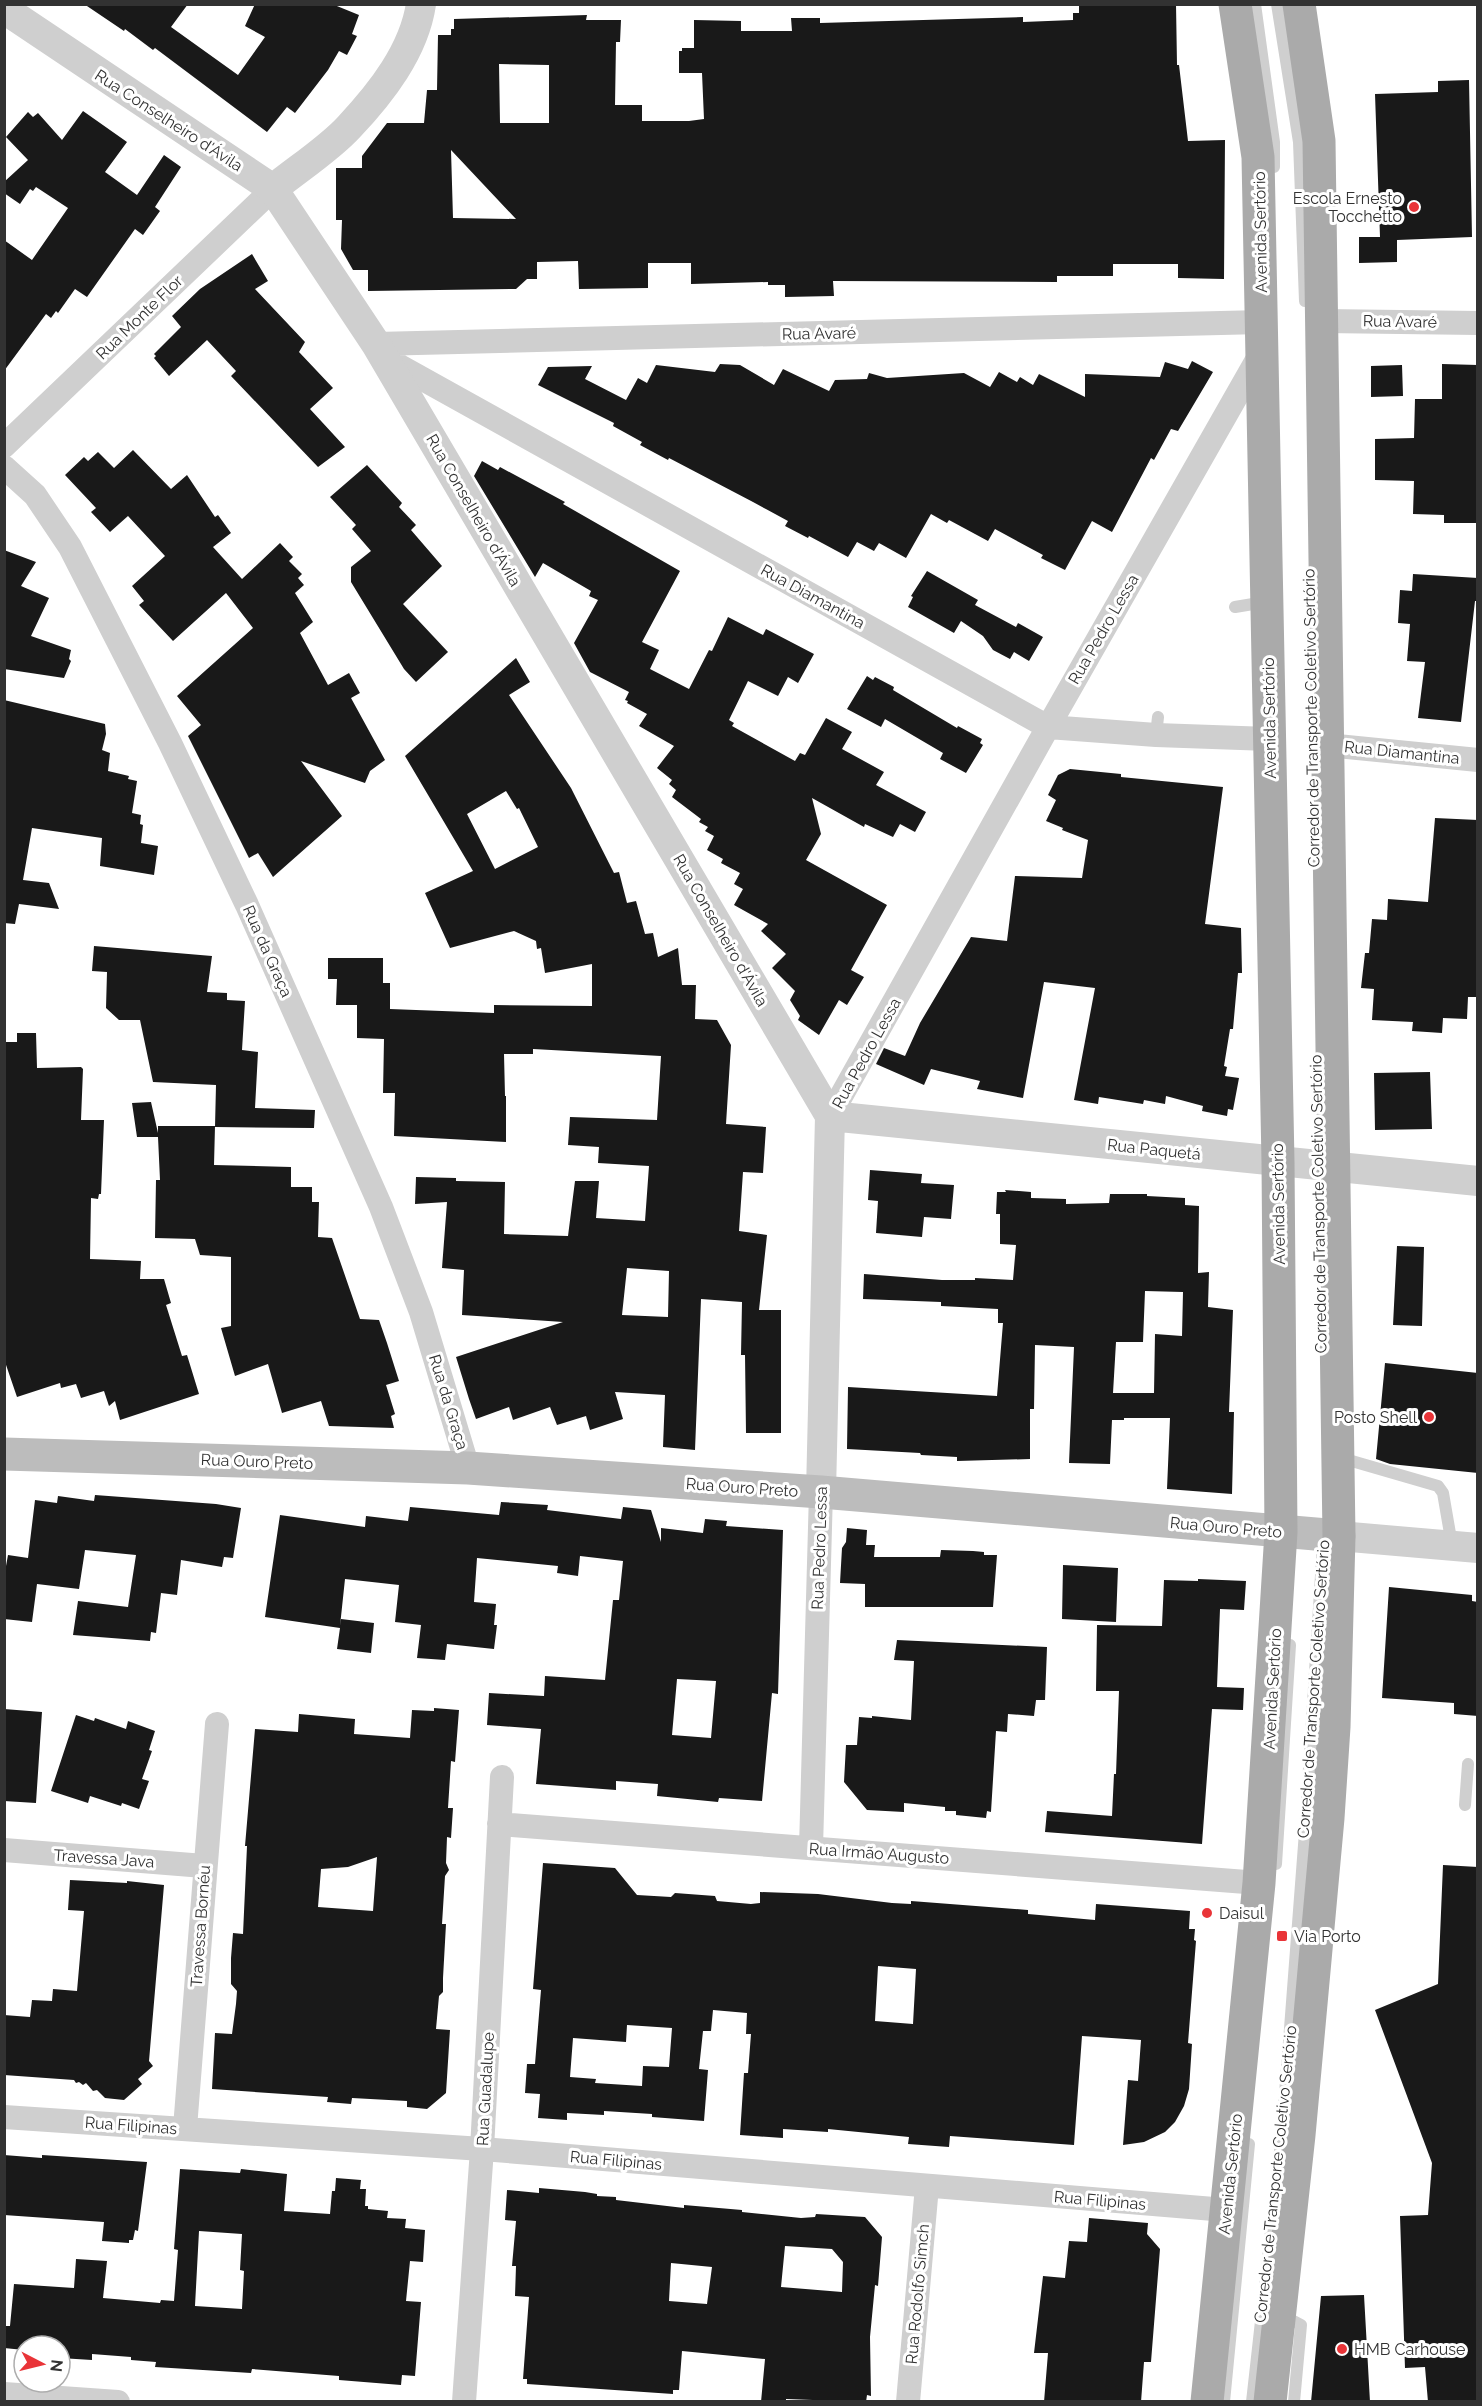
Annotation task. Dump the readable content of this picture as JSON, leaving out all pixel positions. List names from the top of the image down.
{
  "streets": {
    "main road": ["Avenida Sertório", "Rua Ouro Preto"],
    "street": [
      "Rua Conselheiro d'Ávila",
      "Rua Monte Flor",
      "Rua Avaré",
      "Rua Diamantina",
      "Rua Pedro Lessa",
      "Rua da Graça",
      "Rua Paquetá",
      "Rua Irmão Augusto",
      "Travessa Java",
      "Travessa Bornéu",
      "Rua Guadalupe",
      "Rua Filipinas",
      "Rua Rodolfo Simch"
    ],
    "lane": ["Corredor de Transporte Coletivo Sertório"]
  },
  "crossings": [
    ["Rua Conselheiro d'Ávila", "Rua Monte Flor"],
    ["Rua Conselheiro d'Ávila", "Rua Avaré"],
    ["Rua Conselheiro d'Ávila", "Rua Diamantina"],
    ["Rua Conselheiro d'Ávila", "Rua Pedro Lessa"],
    ["Rua Conselheiro d'Ávila", "Rua Paquetá"],
    ["Avenida Sertório", "Rua Avaré"],
    ["Avenida Sertório", "Rua Diamantina"],
    ["Avenida Sertório", "Rua Pedro Lessa"],
    ["Avenida Sertório", "Corredor de Transporte Coletivo Sertório"],
    ["Avenida Sertório", "Rua Paquetá"],
    ["Avenida Sertório", "Rua Ouro Preto"],
    ["Avenida Sertório", "Rua Irmão Augusto"],
    ["Avenida Sertório", "Rua Filipinas"],
    ["Rua Avaré", "Rua Diamantina"],
    ["Rua Avaré", "Rua Pedro Lessa"],
    ["Rua Diamantina", "Rua Pedro Lessa"],
    ["Rua Pedro Lessa", "Rua Paquetá"],
    ["Rua Pedro Lessa", "Rua Ouro Preto"],
    ["Rua Pedro Lessa", "Rua Irmão Augusto"],
    ["Corredor de Transporte Coletivo Sertório", "Rua Ouro Preto"],
    ["Corredor de Transporte Coletivo Sertório", "Rua Irmão Augusto"],
    ["Rua da Graça", "Rua Ouro Preto"],
    ["Rua Irmão Augusto", "Rua Guadalupe"],
    ["Travessa Java", "Travessa Bornéu"],
    ["Travessa Bornéu", "Rua Filipinas"],
    ["Rua Guadalupe", "Rua Filipinas"],
    ["Rua Filipinas", "Rua Rodolfo Simch"]
  ],
  "places": {
    "other": [
      "Escola Ernesto Tocchetto",
      "Posto Shell",
      "Daisul",
      "HMB Carhouse"
    ],
    "transit": ["Via Porto"]
  },
  "north": "right"
}
